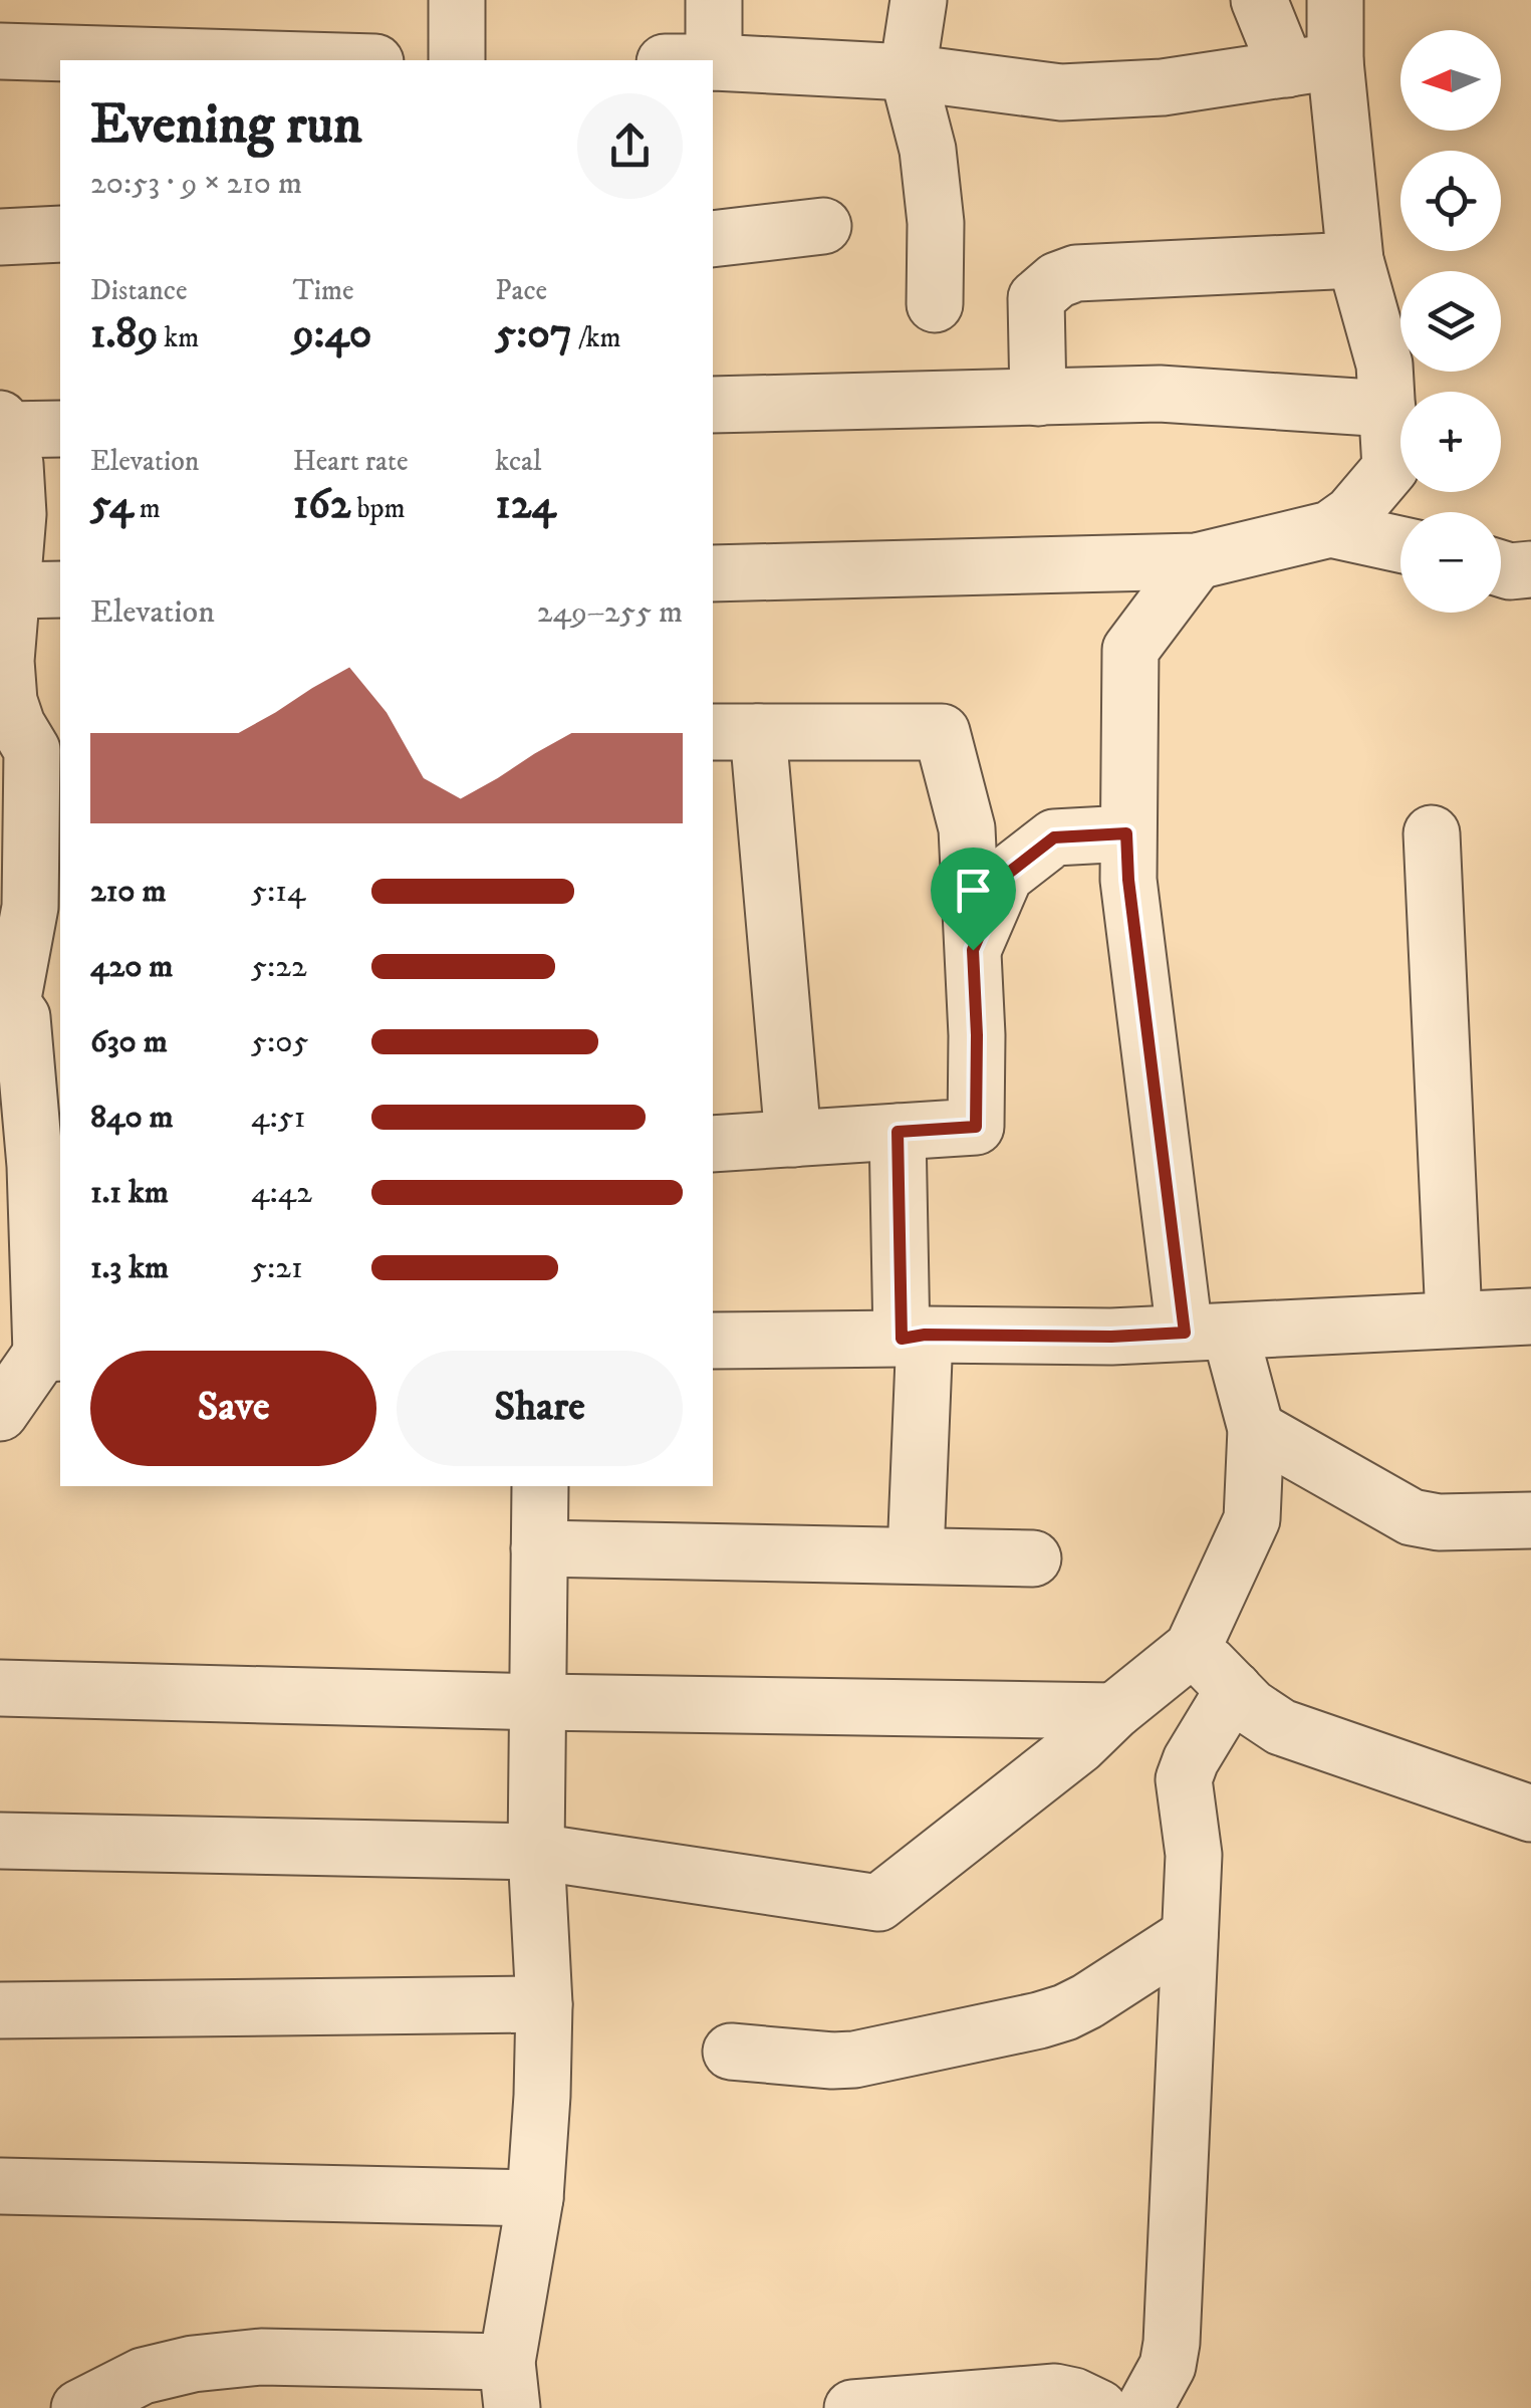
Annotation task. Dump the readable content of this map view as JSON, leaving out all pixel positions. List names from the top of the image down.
{
  "north": "left",
  "page": {
    "map_buttons": ["+", "−"],
    "heading": ["Evening run", "20:53 · 9 × 210 m"],
    "stats": [
      ["Distance", "1.89 km"],
      ["Time", "9:40"],
      ["Pace", "5:07 /km"],
      ["Elevation", "54 m"],
      ["Heart rate", "162 bpm"],
      ["kcal", "124"]
    ],
    "chart": ["Elevation", "249–255 m"],
    "list": [
      {
        "name": "210 m",
        "note": "5:14"
      },
      {
        "name": "420 m",
        "note": "5:22"
      },
      {
        "name": "630 m",
        "note": "5:05"
      },
      {
        "name": "840 m",
        "note": "4:51"
      },
      {
        "name": "1.1 km",
        "note": "4:42"
      },
      {
        "name": "1.3 km",
        "note": "5:21"
      }
    ],
    "buttons": ["Save", "Share"]
  }
}
